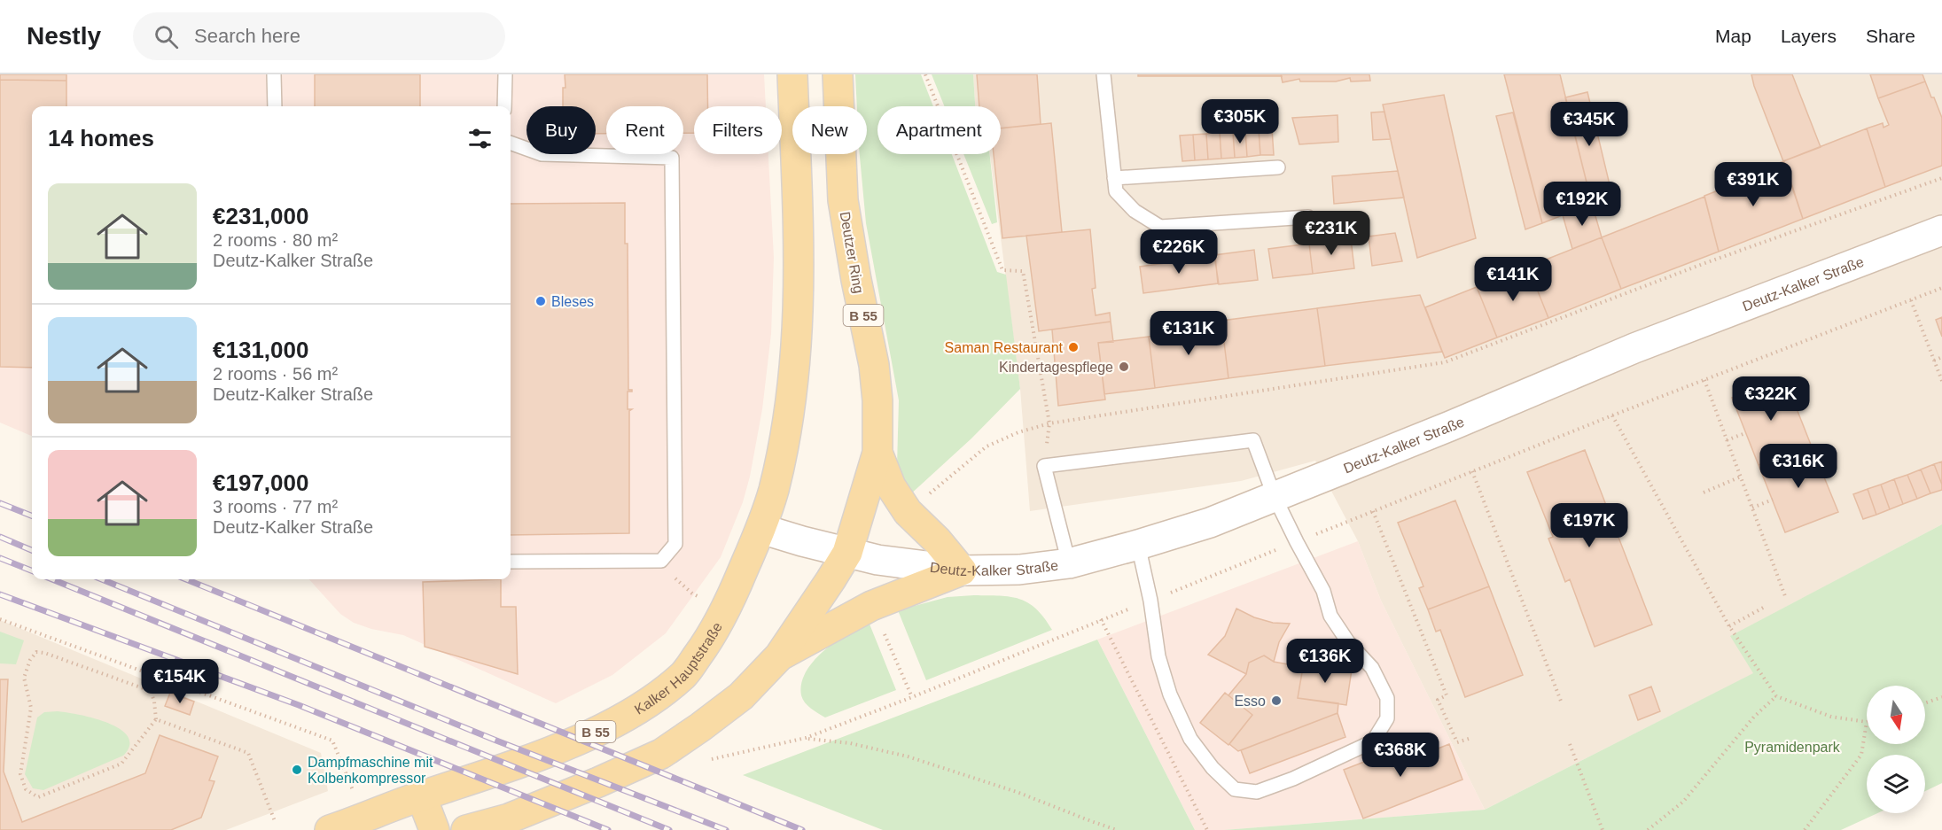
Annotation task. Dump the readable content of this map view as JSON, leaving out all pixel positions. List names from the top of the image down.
{
  "streets": {
    "main road": [
      "Deutzer Ring",
      "Deutz-Kalker Straße",
      "B 55",
      "Kalker Hauptstraße"
    ]
  },
  "crossings": [
    ["Deutzer Ring", "Deutz-Kalker Straße"],
    ["Deutzer Ring", "B 55"],
    ["Deutz-Kalker Straße", "B 55"],
    ["Deutz-Kalker Straße", "Kalker Hauptstraße"],
    ["B 55", "Kalker Hauptstraße"]
  ],
  "parks": ["Pyramidenpark"],
  "places": [
    "Bleses",
    "Saman Restaurant",
    "Kindertagespflege",
    "Esso",
    "Dampfmaschine mit Kolbenkompressor"
  ],
  "north": "bottom",
  "page": {
    "header": "Nestly",
    "search": "Search here",
    "nav": ["Map", "Layers", "Share"],
    "price": [
      "€305K",
      "€345K",
      "€391K",
      "€192K",
      "€231K",
      "€226K",
      "€141K",
      "€131K",
      "€322K",
      "€316K",
      "€197K",
      "€136K",
      "€154K",
      "€368K"
    ],
    "chip": [
      "Buy",
      "Rent",
      "Filters",
      "New",
      "Apartment"
    ],
    "heading": "14 homes",
    "list": [
      {
        "name": "€231,000",
        "note": "2 rooms · 80 m² · Deutz-Kalker Straße"
      },
      {
        "name": "€131,000",
        "note": "2 rooms · 56 m² · Deutz-Kalker Straße"
      },
      {
        "name": "€197,000",
        "note": "3 rooms · 77 m² · Deutz-Kalker Straße"
      }
    ]
  }
}
